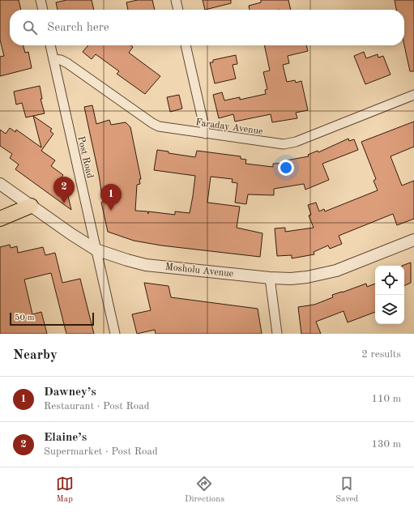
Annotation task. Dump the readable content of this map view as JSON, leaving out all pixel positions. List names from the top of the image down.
{
  "streets": {
    "street": ["Faraday Avenue", "Post Road", "Mosholu Avenue"]
  },
  "crossings": [
    ["Faraday Avenue", "Post Road"],
    ["Post Road", "Mosholu Avenue"]
  ],
  "scale_bar": "50 m",
  "page": {
    "search": "Search here",
    "pins": ["2", "1"],
    "scale": "50 m",
    "heading": ["Nearby", "2 results"],
    "list": [
      {
        "mark": "1",
        "name": "Dawney’s",
        "note": "Restaurant · Post Road",
        "value": "110 m"
      },
      {
        "mark": "2",
        "name": "Elaine’s",
        "note": "Supermarket · Post Road",
        "value": "130 m"
      }
    ],
    "nav": ["Map", "Directions", "Saved"]
  }
}
